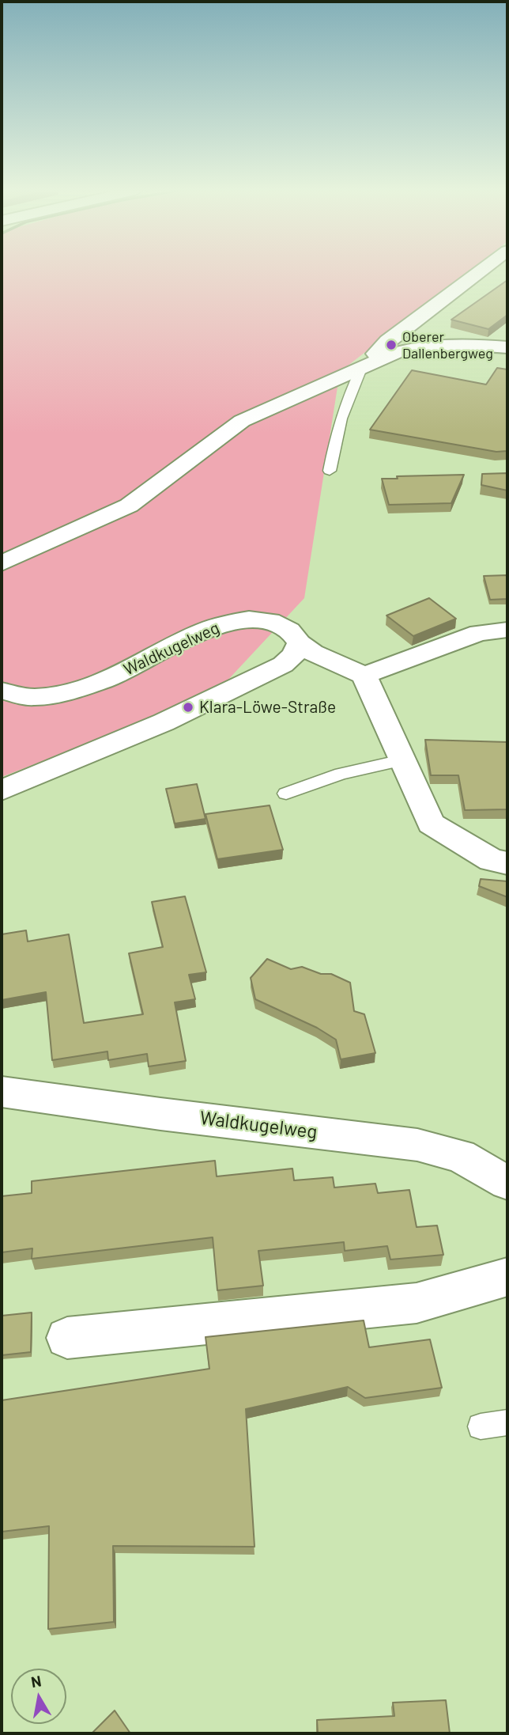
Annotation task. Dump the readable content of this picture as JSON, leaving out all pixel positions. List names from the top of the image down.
{
  "streets": {
    "street": ["Waldkugelweg"]
  },
  "places": ["Oberer Dallenbergweg", "Klara-Löwe-Straße"],
  "north": "top"
}
